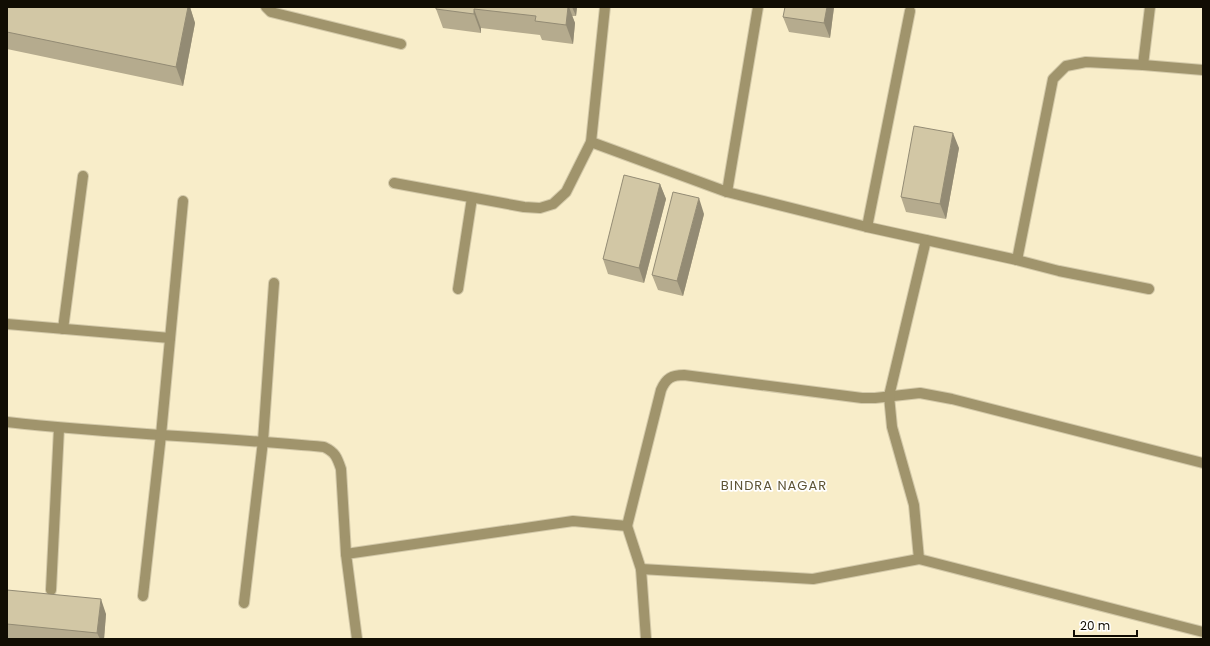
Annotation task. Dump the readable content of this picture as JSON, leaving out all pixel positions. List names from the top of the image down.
{
  "districts": ["BINDRA NAGAR"],
  "scale_bar": "20 m"
}
